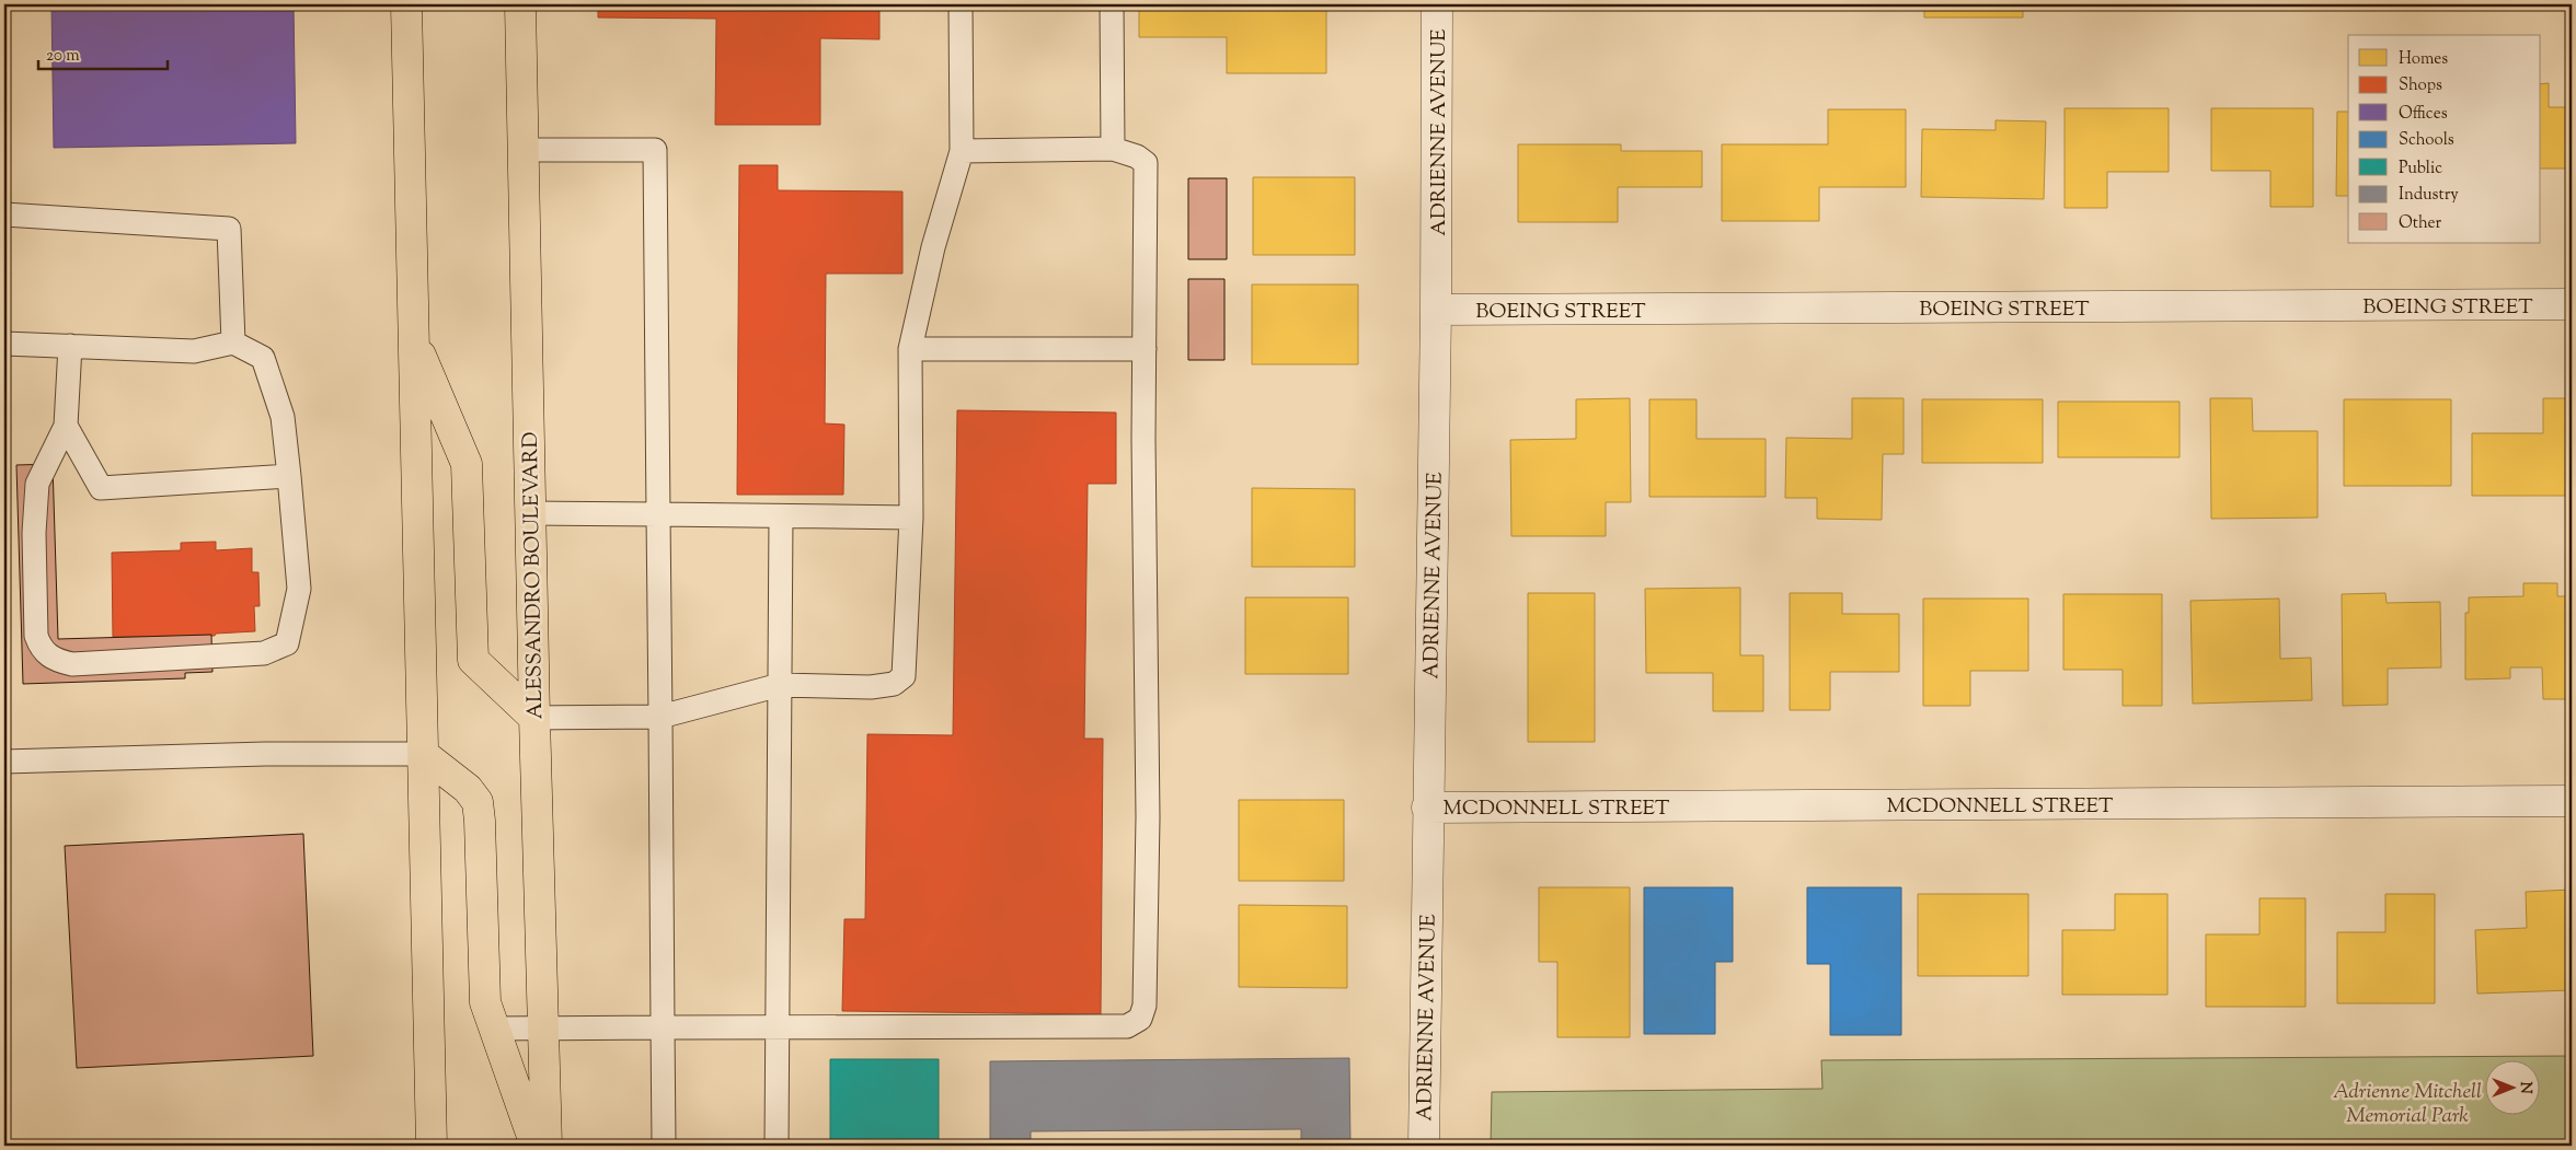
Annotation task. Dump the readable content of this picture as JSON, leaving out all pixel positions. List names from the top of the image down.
{
  "streets": {
    "main road": ["ALESSANDRO BOULEVARD"],
    "street": ["ADRIENNE AVENUE", "BOEING STREET", "MCDONNELL STREET"]
  },
  "crossings": [
    ["ADRIENNE AVENUE", "BOEING STREET"],
    ["ADRIENNE AVENUE", "MCDONNELL STREET"]
  ],
  "parks": ["Adrienne Mitchell Memorial Park"],
  "legend": [
    "Homes",
    "Shops",
    "Offices",
    "Schools",
    "Public",
    "Industry",
    "Other"
  ],
  "scale_bar": "20 m",
  "north": "right"
}
